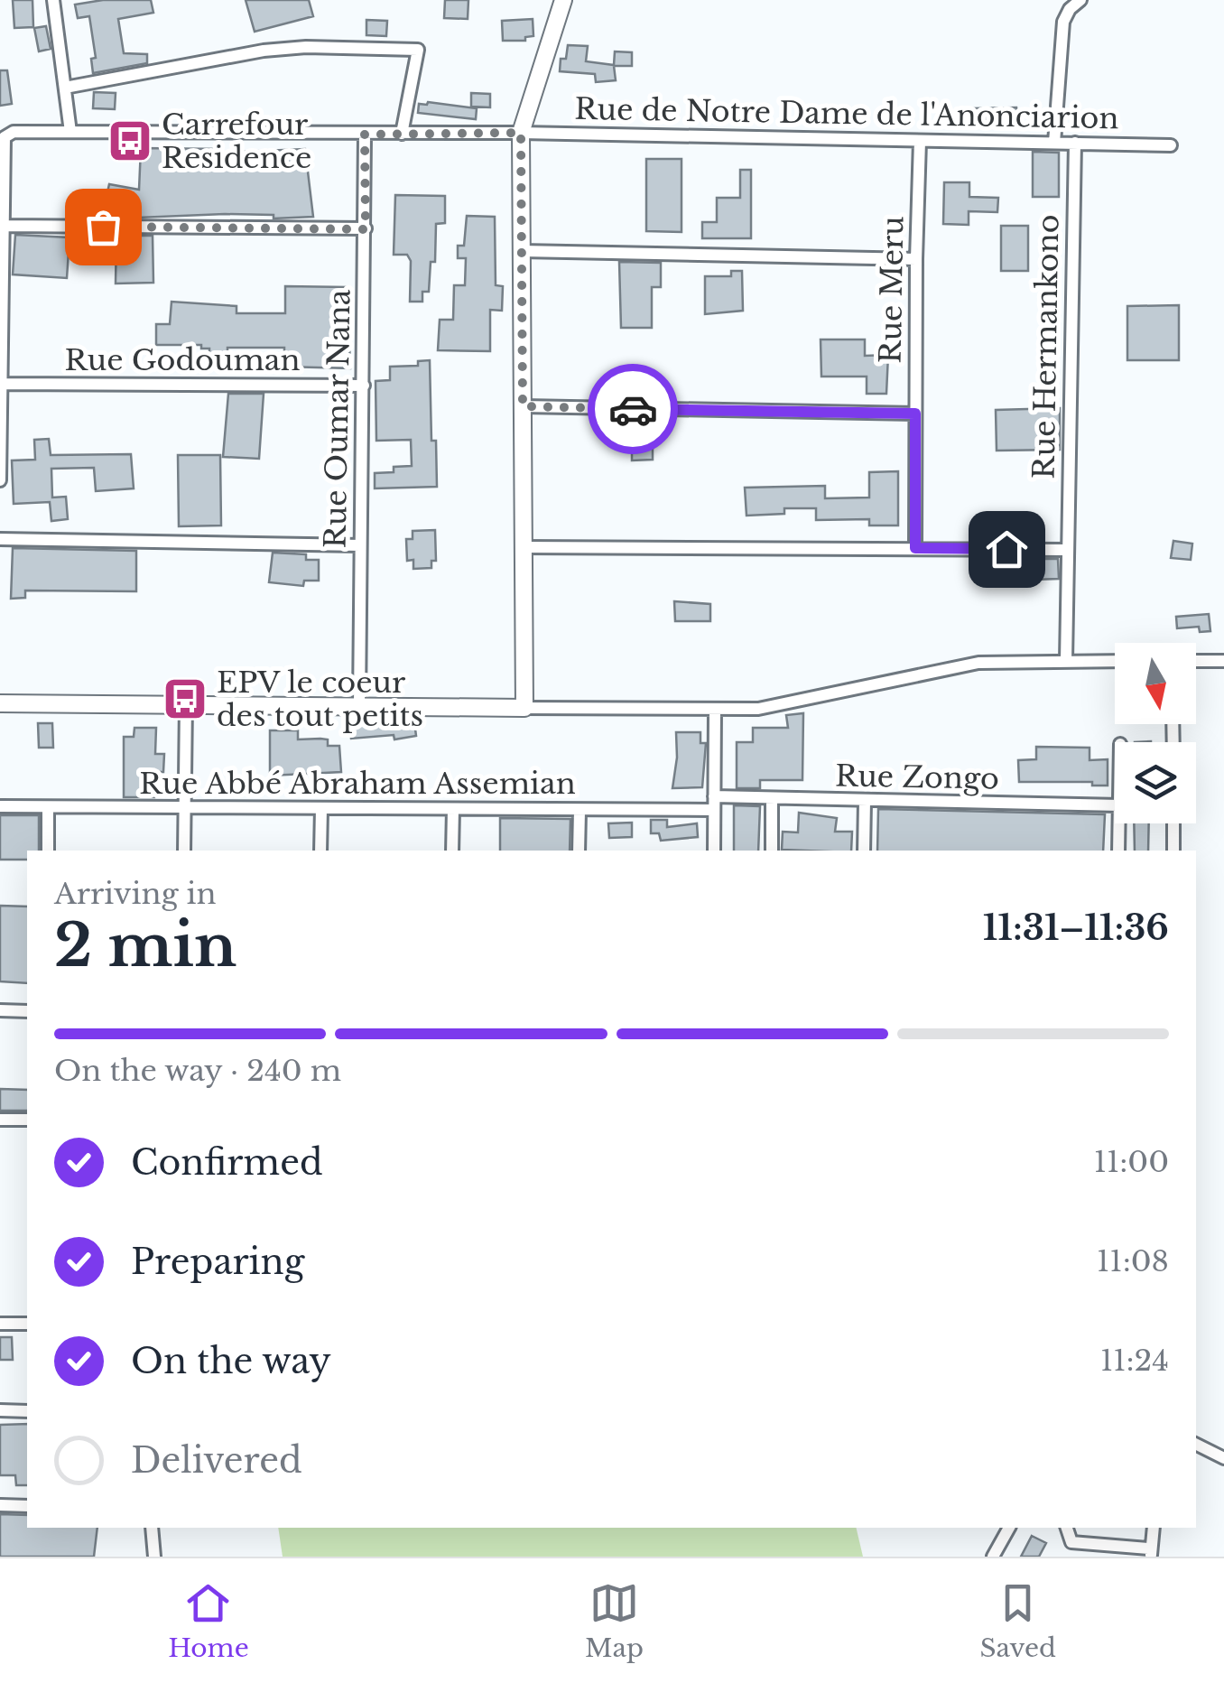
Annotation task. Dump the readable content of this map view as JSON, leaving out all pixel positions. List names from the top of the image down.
{
  "streets": {
    "street": [
      "Rue de Notre Dame de l'Anonciarion",
      "Rue Meru",
      "Rue Hermankono",
      "Rue Godouman",
      "Rue Oumar Nana",
      "Rue Zongo",
      "Rue Abbé Abraham Assemian"
    ]
  },
  "crossings": [
    ["Rue de Notre Dame de l'Anonciarion", "Rue Meru"],
    ["Rue de Notre Dame de l'Anonciarion", "Rue Hermankono"],
    ["Rue de Notre Dame de l'Anonciarion", "Rue Oumar Nana"],
    ["Rue Godouman", "Rue Oumar Nana"]
  ],
  "places": {
    "bus stop": ["Carrefour Residence", "EPV le coeur des tout petits"]
  },
  "north": "bottom",
  "page": {
    "heading": ["2 min", "Arriving in", "11:31–11:36"],
    "bar": "On the way · 240 m",
    "list": [
      ["Confirmed", "11:00"],
      ["Preparing", "11:08"],
      ["On the way", "11:24"],
      "Delivered"
    ],
    "tabs": ["Home", "Map", "Saved"]
  }
}
